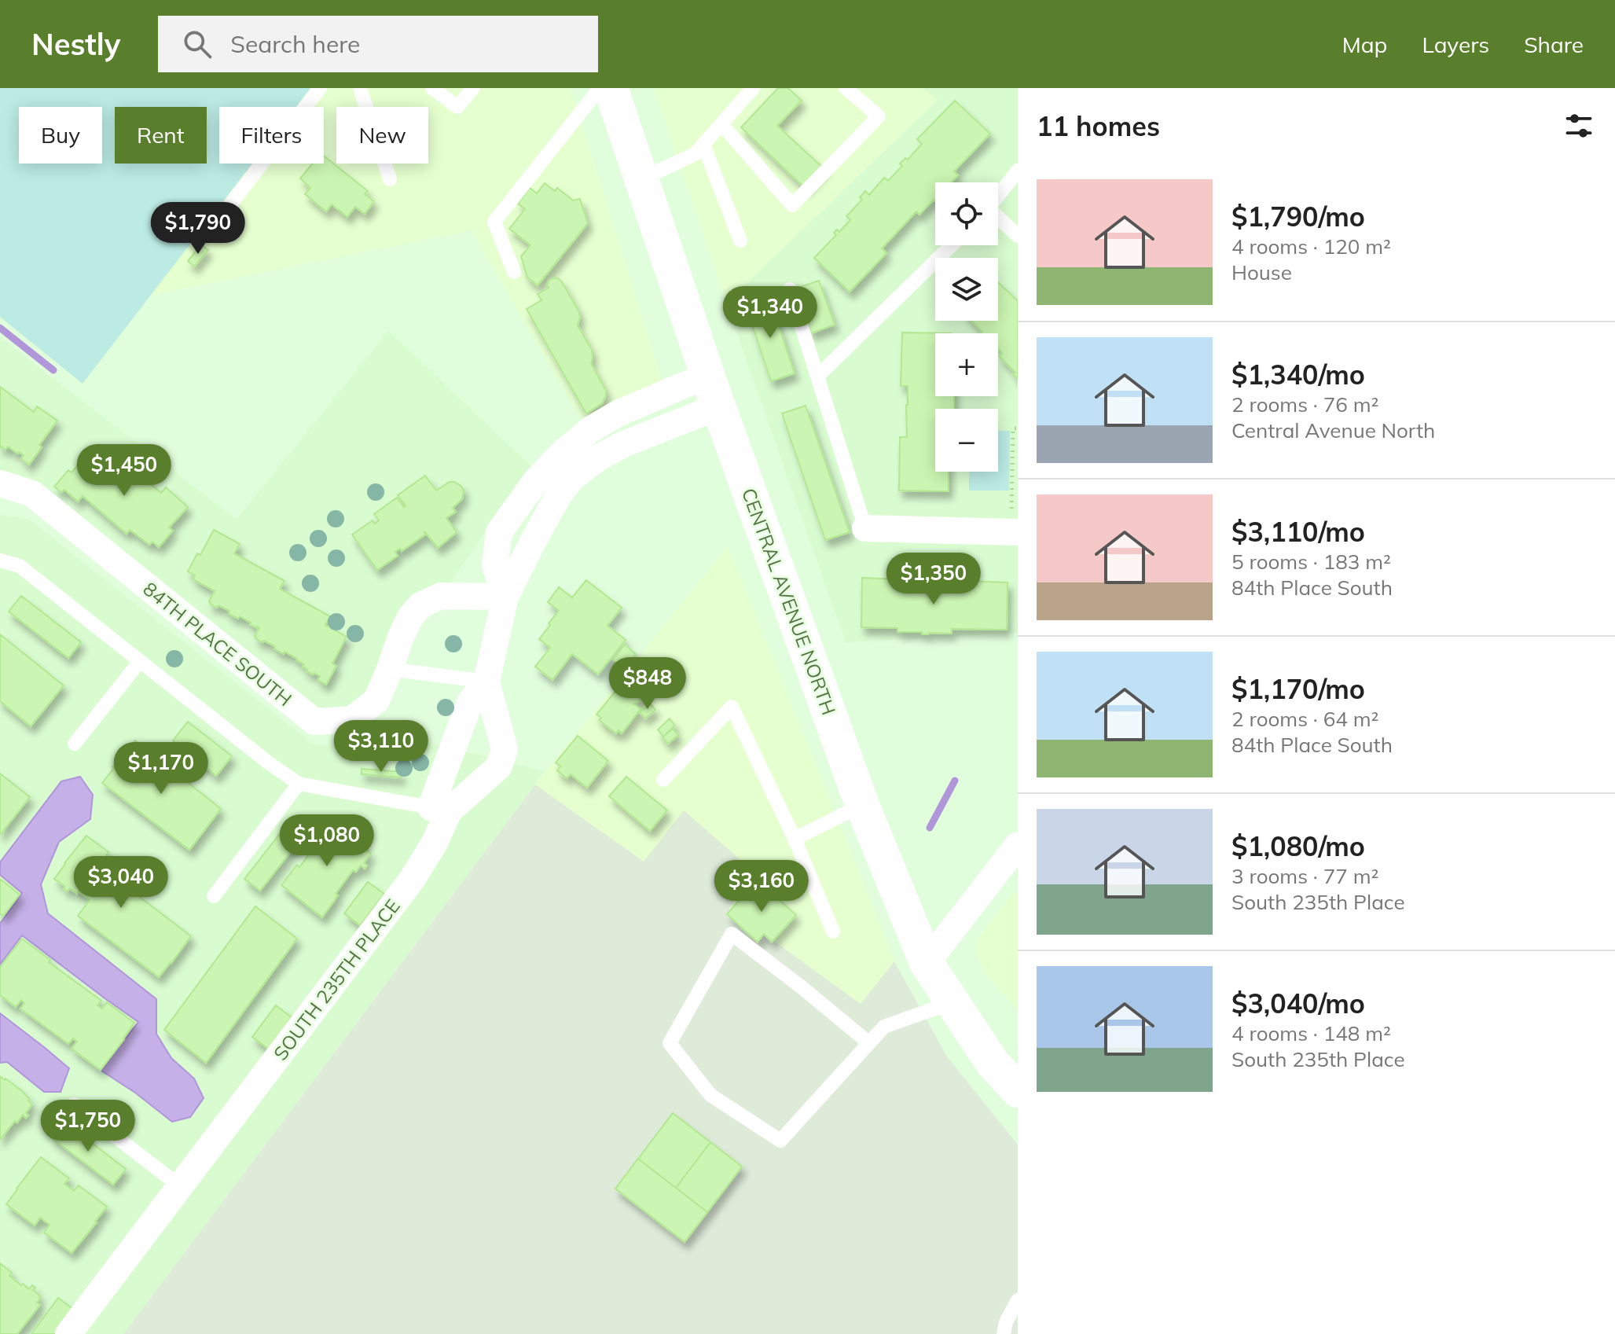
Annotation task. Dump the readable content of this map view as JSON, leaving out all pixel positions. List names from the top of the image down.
{
  "streets": {
    "main road": ["CENTRAL AVENUE NORTH"],
    "street": ["84TH PLACE SOUTH", "SOUTH 235TH PLACE"]
  },
  "crossings": [
    ["CENTRAL AVENUE NORTH", "SOUTH 235TH PLACE"],
    ["84TH PLACE SOUTH", "SOUTH 235TH PLACE"]
  ],
  "page": {
    "header": "Nestly",
    "search": "Search here",
    "nav": ["Map", "Layers", "Share"],
    "heading": "11 homes",
    "chip": [
      "Buy",
      "Rent",
      "Filters",
      "New"
    ],
    "list": [
      {
        "name": "$1,790/mo",
        "note": "4 rooms · 120 m² · House"
      },
      {
        "name": "$1,340/mo",
        "note": "2 rooms · 76 m² · Central Avenue North"
      },
      {
        "name": "$3,110/mo",
        "note": "5 rooms · 183 m² · 84th Place South"
      },
      {
        "name": "$1,170/mo",
        "note": "2 rooms · 64 m² · 84th Place South"
      },
      {
        "name": "$1,080/mo",
        "note": "3 rooms · 77 m² · South 235th Place"
      },
      {
        "name": "$3,040/mo",
        "note": "4 rooms · 148 m² · South 235th Place"
      }
    ],
    "map_buttons": ["+", "−"],
    "price": [
      "$1,790",
      "$1,340",
      "$1,450",
      "$1,350",
      "$848",
      "$3,110",
      "$1,170",
      "$1,080",
      "$3,040",
      "$3,160",
      "$1,750"
    ]
  }
}
